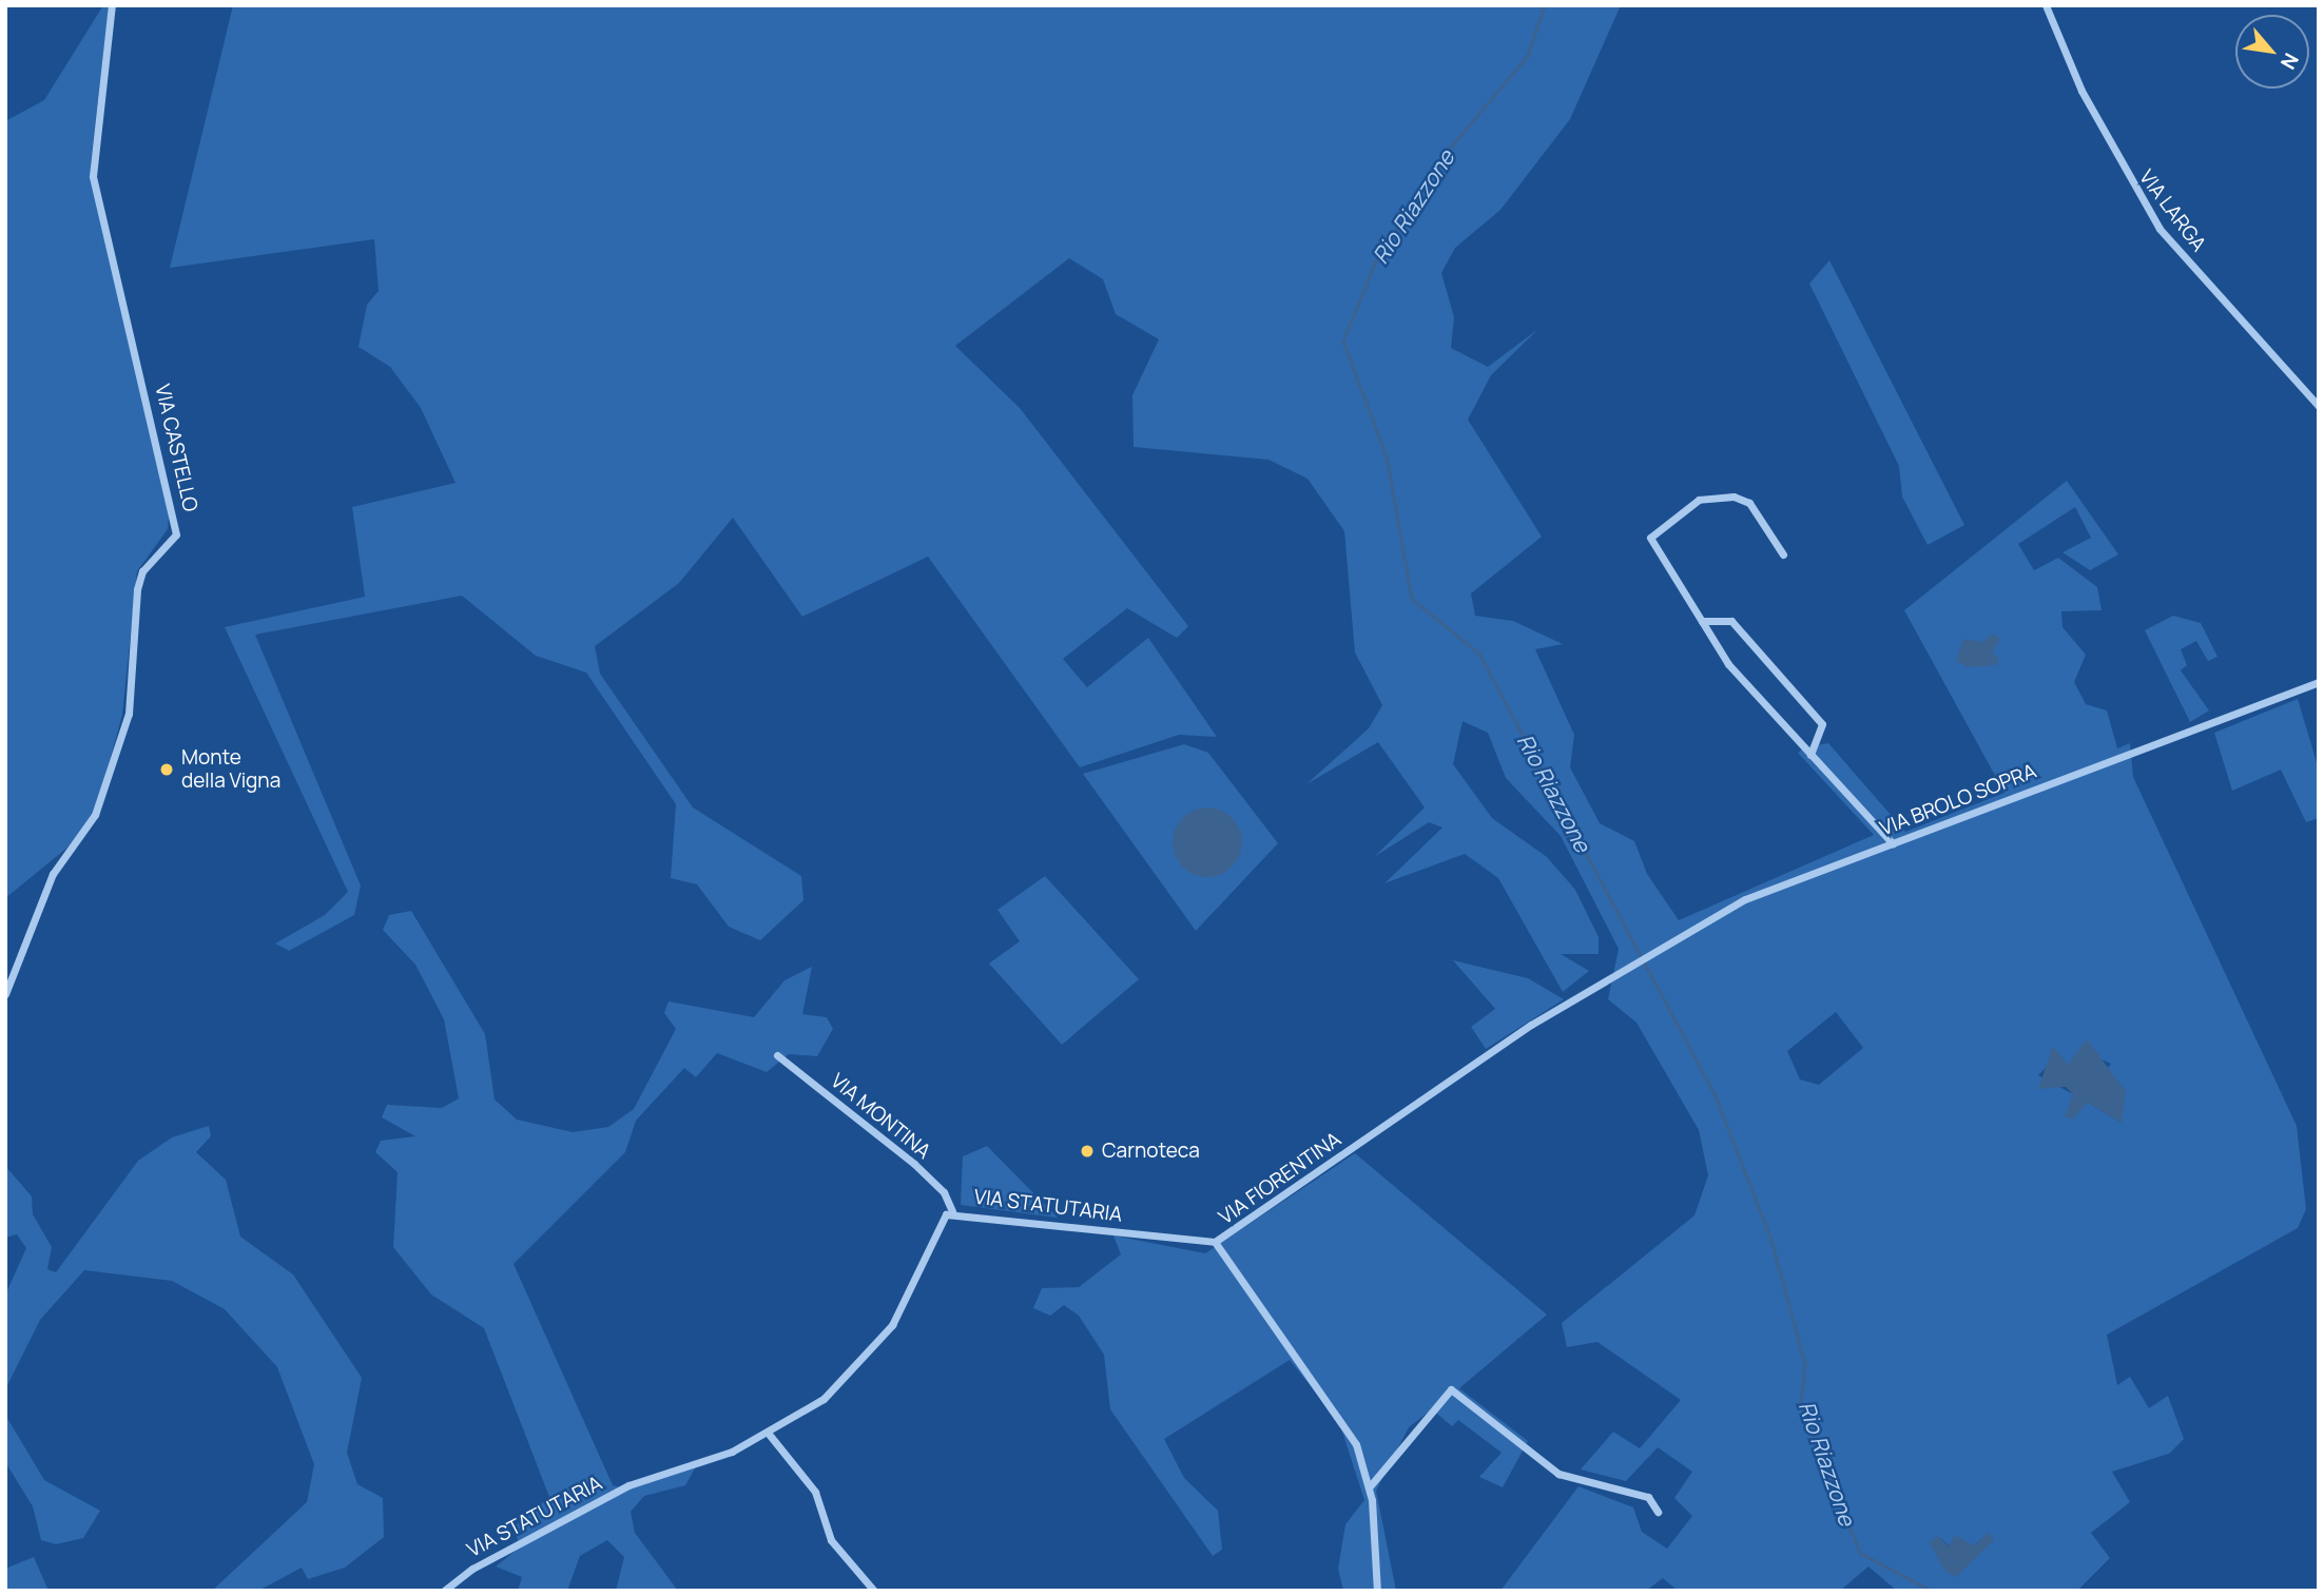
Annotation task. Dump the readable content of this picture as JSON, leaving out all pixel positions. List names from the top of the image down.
{
  "streets": {
    "street": [
      "VIA LARGA",
      "VIA CASTELLO",
      "VIA BROLO SOPRA",
      "VIA MONTINA",
      "VIA FIORENTINA",
      "VIA STATUTARIA"
    ]
  },
  "crossings": [
    ["VIA BROLO SOPRA", "VIA FIORENTINA"],
    ["VIA MONTINA", "VIA STATUTARIA"],
    ["VIA FIORENTINA", "VIA STATUTARIA"]
  ],
  "water": ["Rio Riazzone"],
  "places": ["Monte della Vigna", "Carnoteca"],
  "north": "bottom right"
}
